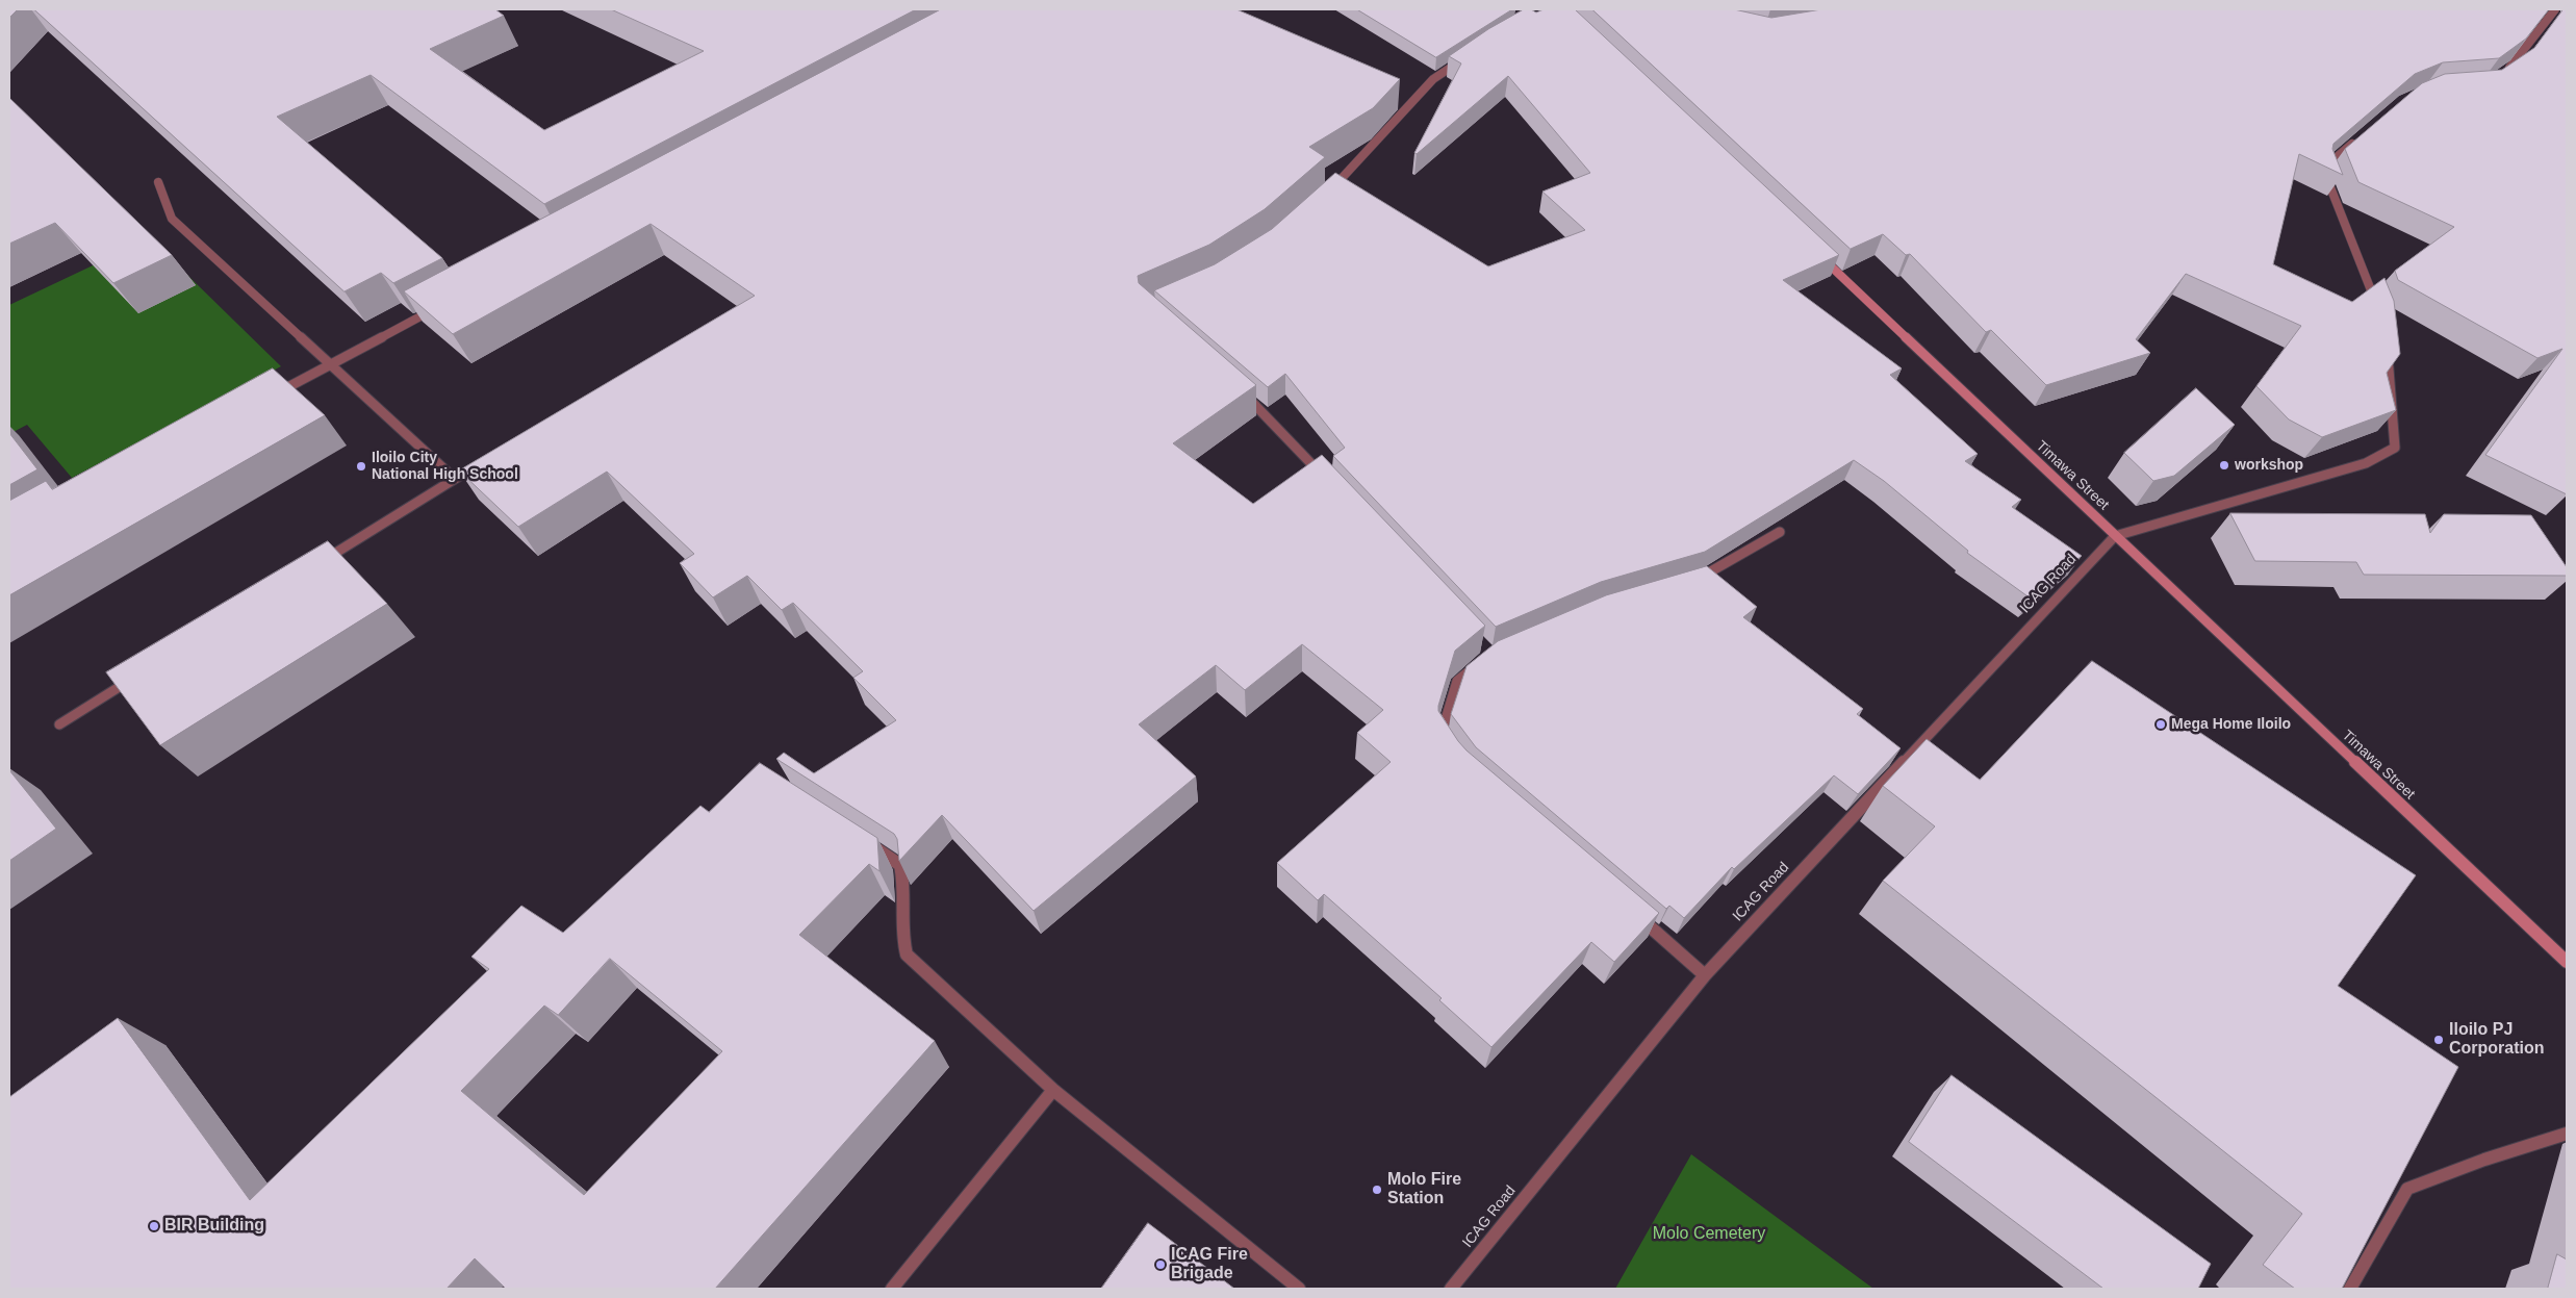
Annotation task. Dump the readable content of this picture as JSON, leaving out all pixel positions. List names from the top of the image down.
{
  "streets": {
    "street": ["Timawa Street", "ICAG Road"]
  },
  "crossings": [
    ["Timawa Street", "ICAG Road"]
  ],
  "parks": ["Molo Cemetery"],
  "places": [
    "workshop",
    "Iloilo City National High School",
    "Mega Home Iloilo",
    "Iloilo PJ Corporation",
    "Molo Fire Station",
    "BIR Building",
    "ICAG Fire Brigade"
  ]
}
